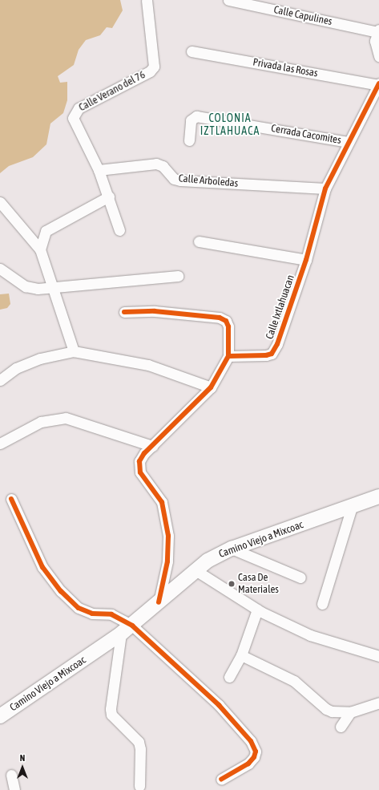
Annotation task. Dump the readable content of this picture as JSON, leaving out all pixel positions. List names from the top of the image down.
{
  "streets": {
    "main road": ["Camino Viejo a Mixcoac"],
    "street": [
      "Calle Capulines",
      "Privada las Rosas",
      "Calle Verano del 76",
      "Cerrada Cacomites",
      "Calle Arboledas",
      "Calle Ixtlahuacan"
    ]
  },
  "crossings": [
    ["Privada las Rosas", "Calle Ixtlahuacan"],
    ["Calle Verano del 76", "Calle Arboledas"],
    ["Cerrada Cacomites", "Calle Ixtlahuacan"],
    ["Calle Arboledas", "Calle Ixtlahuacan"]
  ],
  "districts": ["COLONIA IZTLAHUACA"],
  "places": ["Casa De Materiales"],
  "north": "top"
}
